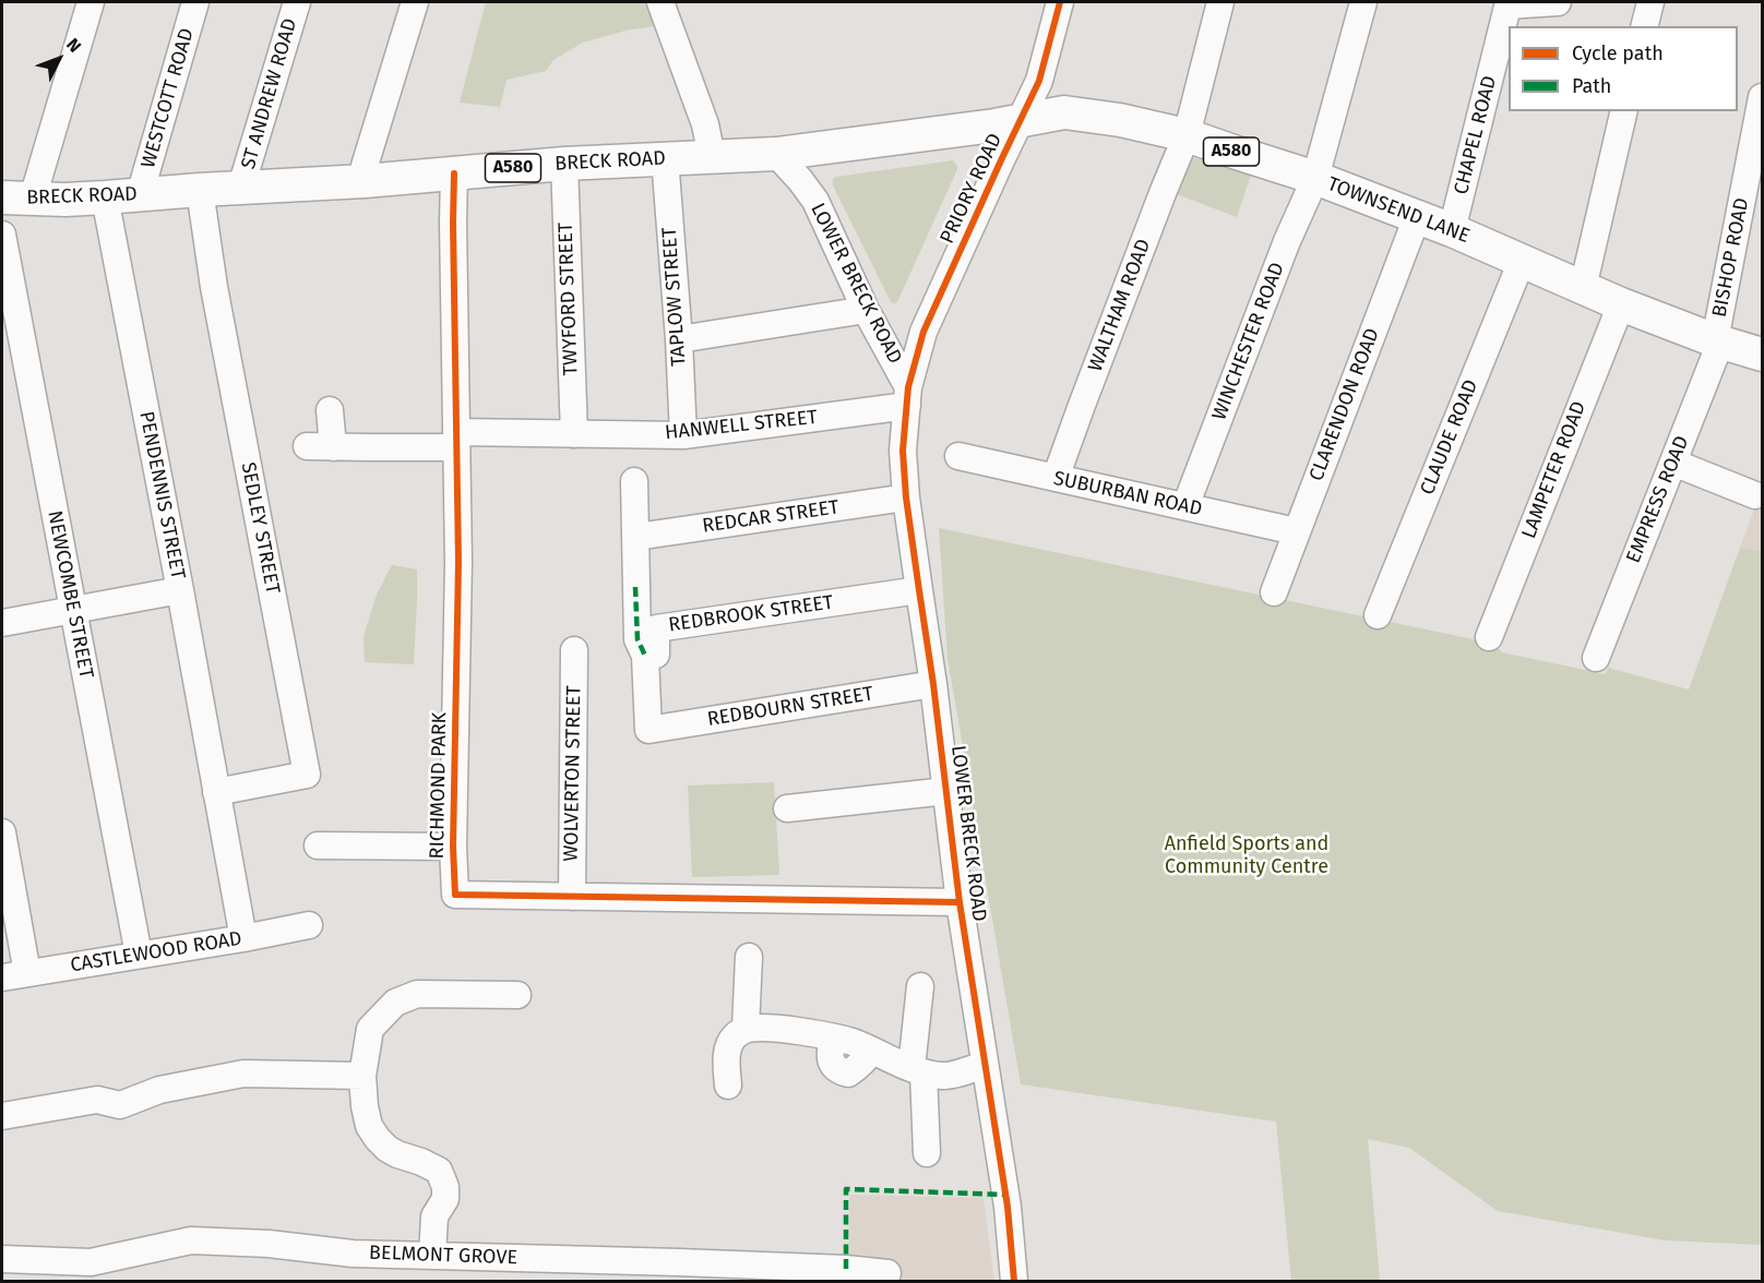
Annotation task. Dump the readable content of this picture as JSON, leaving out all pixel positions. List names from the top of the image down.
{
  "streets": {
    "main road": ["A580", "BRECK ROAD", "TOWNSEND LANE"],
    "street": [
      "ST ANDREW ROAD",
      "WESTCOTT ROAD",
      "CHAPEL ROAD",
      "PRIORY ROAD",
      "BISHOP ROAD",
      "LOWER BRECK ROAD",
      "TAPLOW STREET",
      "TWYFORD STREET",
      "WALTHAM ROAD",
      "WINCHESTER ROAD",
      "CLARENDON ROAD",
      "HANWELL STREET",
      "CLAUDE ROAD",
      "LAMPETER ROAD",
      "SUBURBAN ROAD",
      "PENDENNIS STREET",
      "EMPRESS ROAD",
      "REDCAR STREET",
      "SEDLEY STREET",
      "NEWCOMBE STREET",
      "REDBROOK STREET",
      "REDBOURN STREET",
      "WOLVERTON STREET",
      "RICHMOND PARK",
      "CASTLEWOOD ROAD",
      "BELMONT GROVE"
    ]
  },
  "crossings": [
    ["ST ANDREW ROAD", "BRECK ROAD"],
    ["WESTCOTT ROAD", "BRECK ROAD"],
    ["CHAPEL ROAD", "TOWNSEND LANE"],
    ["BRECK ROAD", "PRIORY ROAD"],
    ["BRECK ROAD", "TOWNSEND LANE"],
    ["BRECK ROAD", "LOWER BRECK ROAD"],
    ["BRECK ROAD", "TAPLOW STREET"],
    ["BRECK ROAD", "TWYFORD STREET"],
    ["BRECK ROAD", "PENDENNIS STREET"],
    ["BRECK ROAD", "SEDLEY STREET"],
    ["BRECK ROAD", "RICHMOND PARK"],
    ["PRIORY ROAD", "TOWNSEND LANE"],
    ["PRIORY ROAD", "LOWER BRECK ROAD"],
    ["PRIORY ROAD", "HANWELL STREET"],
    ["TOWNSEND LANE", "BISHOP ROAD"],
    ["TOWNSEND LANE", "WALTHAM ROAD"],
    ["TOWNSEND LANE", "WINCHESTER ROAD"],
    ["TOWNSEND LANE", "CLARENDON ROAD"],
    ["TOWNSEND LANE", "CLAUDE ROAD"],
    ["TOWNSEND LANE", "LAMPETER ROAD"],
    ["TOWNSEND LANE", "EMPRESS ROAD"],
    ["BISHOP ROAD", "EMPRESS ROAD"],
    ["LOWER BRECK ROAD", "HANWELL STREET"],
    ["LOWER BRECK ROAD", "REDCAR STREET"],
    ["LOWER BRECK ROAD", "REDBROOK STREET"],
    ["LOWER BRECK ROAD", "REDBOURN STREET"],
    ["LOWER BRECK ROAD", "RICHMOND PARK"],
    ["TAPLOW STREET", "HANWELL STREET"],
    ["TWYFORD STREET", "HANWELL STREET"],
    ["WALTHAM ROAD", "SUBURBAN ROAD"],
    ["WINCHESTER ROAD", "SUBURBAN ROAD"],
    ["CLARENDON ROAD", "SUBURBAN ROAD"],
    ["HANWELL STREET", "RICHMOND PARK"],
    ["PENDENNIS STREET", "SEDLEY STREET"],
    ["PENDENNIS STREET", "CASTLEWOOD ROAD"],
    ["NEWCOMBE STREET", "CASTLEWOOD ROAD"],
    ["REDBROOK STREET", "REDBOURN STREET"],
    ["WOLVERTON STREET", "RICHMOND PARK"]
  ],
  "parks": ["Anfield Sports and Community Centre"],
  "legend": ["Cycle path", "Path"],
  "north": "top right"
}
